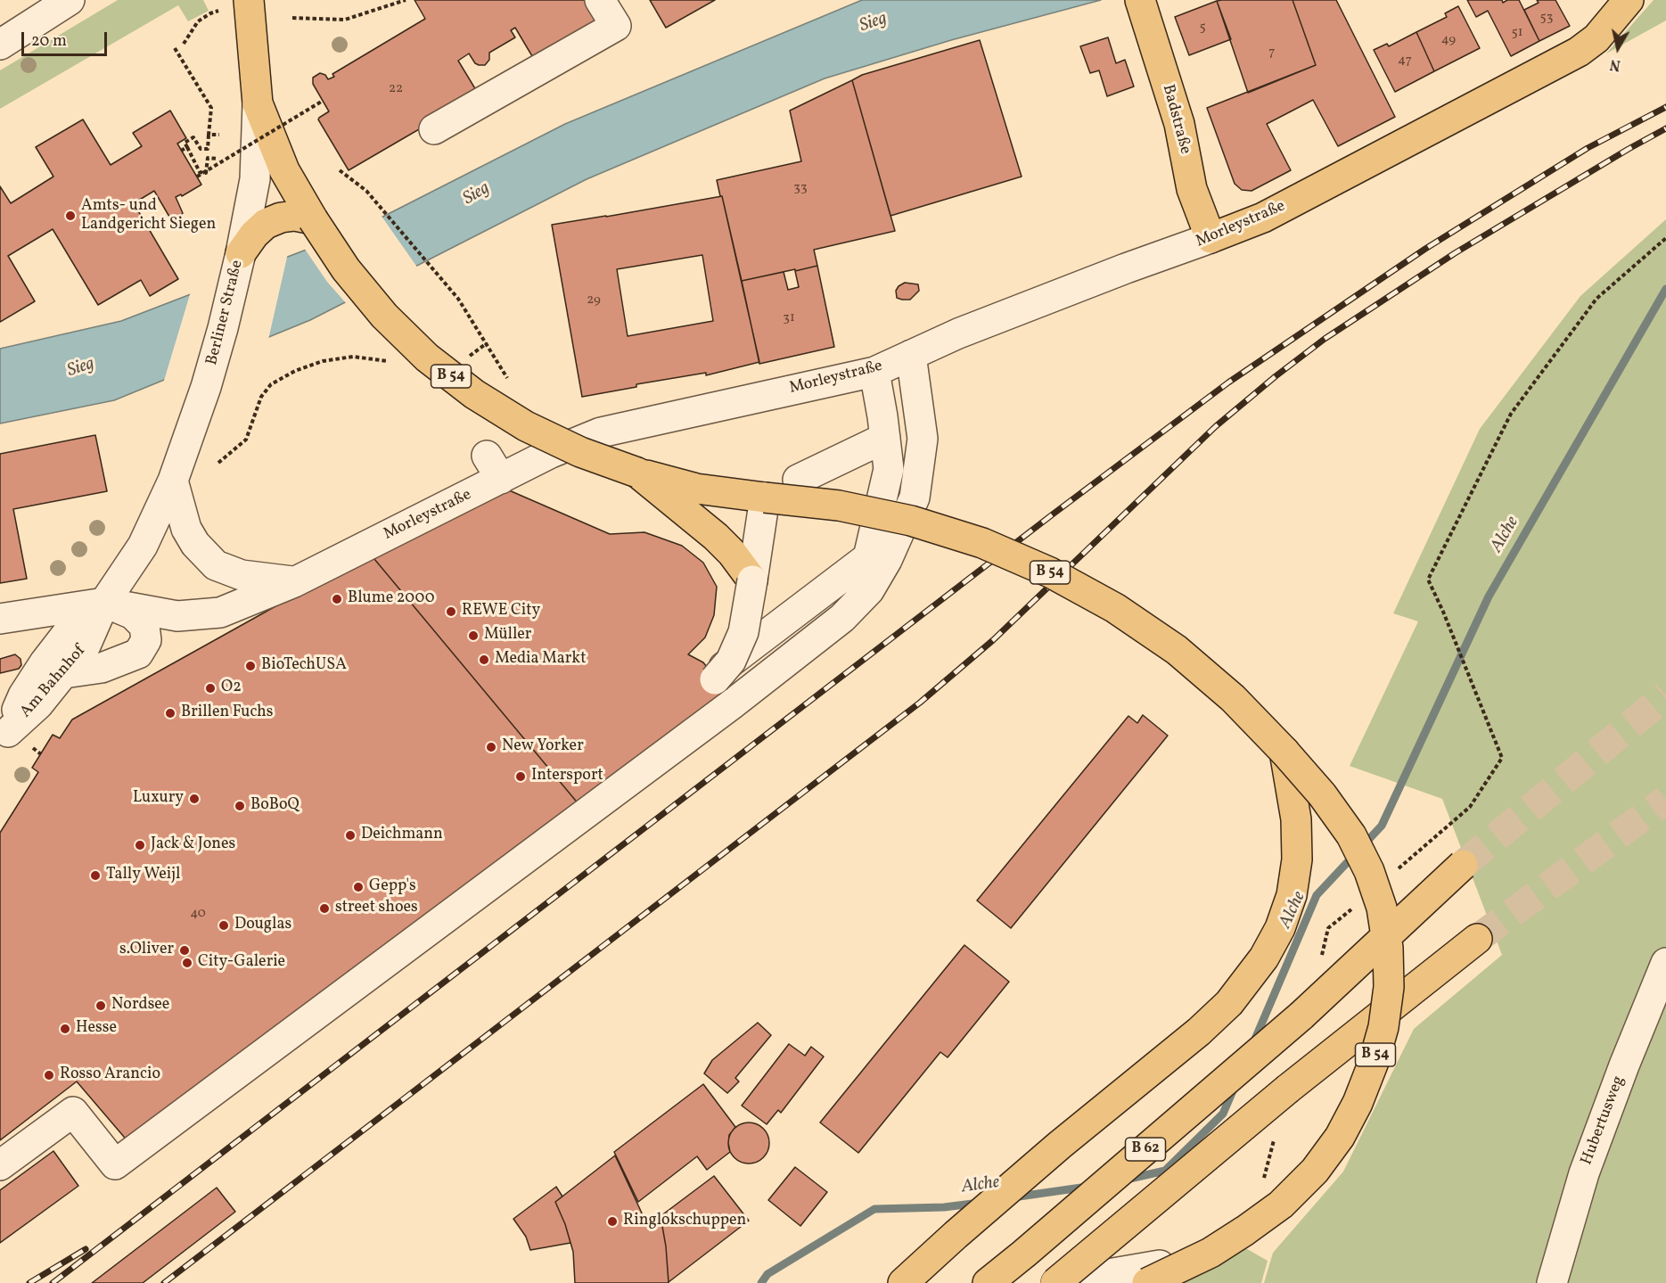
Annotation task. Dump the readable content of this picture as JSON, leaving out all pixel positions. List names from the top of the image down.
{
  "streets": {
    "main road": [
      "Badstraße",
      "Morleystraße",
      "Berliner Straße",
      "B 54",
      "B 62"
    ],
    "street": ["Am Bahnhof", "Hubertusweg"]
  },
  "crossings": [
    ["Badstraße", "Morleystraße"],
    ["Morleystraße", "Berliner Straße"],
    ["Morleystraße", "Am Bahnhof"],
    ["Berliner Straße", "B 54"],
    ["Berliner Straße", "Am Bahnhof"]
  ],
  "water": ["Sieg", "Alche"],
  "places": [
    "Amts- und Landgericht Siegen",
    "Blume 2000",
    "REWE City",
    "Müller",
    "Media Markt",
    "BioTechUSA",
    "O2",
    "Brillen Fuchs",
    "New Yorker",
    "Intersport",
    "Luxury",
    "BoBoQ",
    "Deichmann",
    "Jack & Jones",
    "Tally Weijl",
    "Gepp's",
    "street shoes",
    "Douglas",
    "s.Oliver",
    "City-Galerie",
    "Nordsee",
    "Hesse",
    "Rosso Arancio",
    "Ringlokschuppen"
  ],
  "house_numbers": [
    "53",
    "5",
    "51",
    "49",
    "7",
    "47",
    "22",
    "33",
    "29",
    "31",
    "40"
  ],
  "scale_bar": "20 m",
  "north": "bottom"
}
